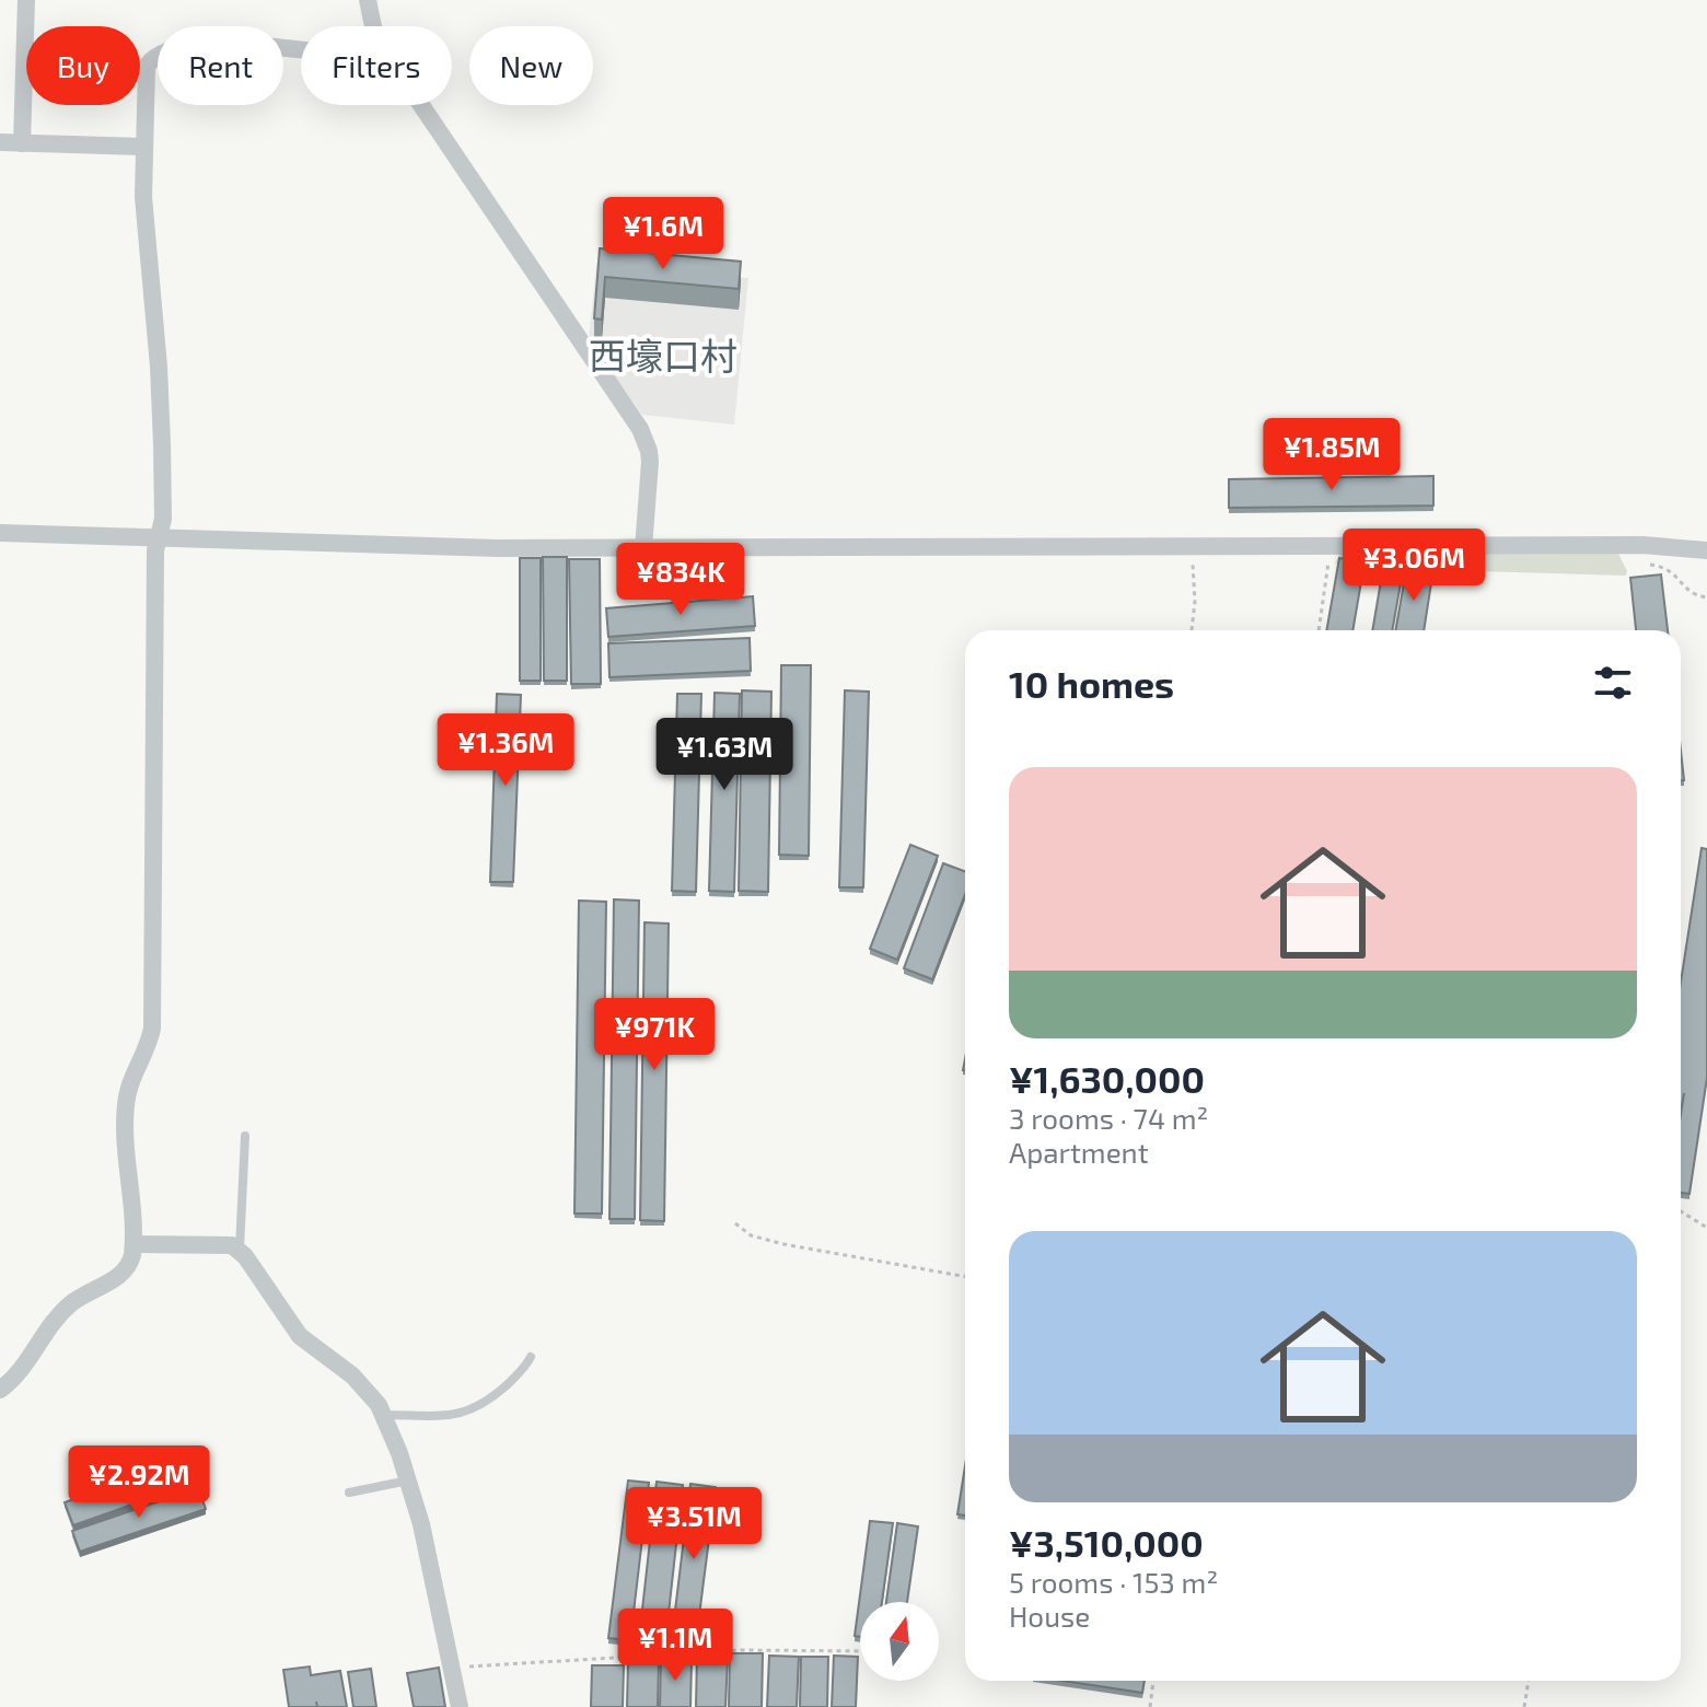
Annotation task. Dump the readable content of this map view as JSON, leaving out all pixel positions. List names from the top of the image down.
{
  "districts": ["西壕口村"],
  "north": "top",
  "page": {
    "chip": [
      "Buy",
      "Rent",
      "Filters",
      "New"
    ],
    "price": [
      "¥1.6M",
      "¥1.85M",
      "¥3.06M",
      "¥834K",
      "¥1.36M",
      "¥1.63M",
      "¥971K",
      "¥2.92M",
      "¥3.51M",
      "¥1.1M"
    ],
    "heading": "10 homes",
    "list": [
      {
        "name": "¥1,630,000",
        "note": "3 rooms · 74 m² · Apartment"
      },
      {
        "name": "¥3,510,000",
        "note": "5 rooms · 153 m² · House"
      }
    ]
  }
}
